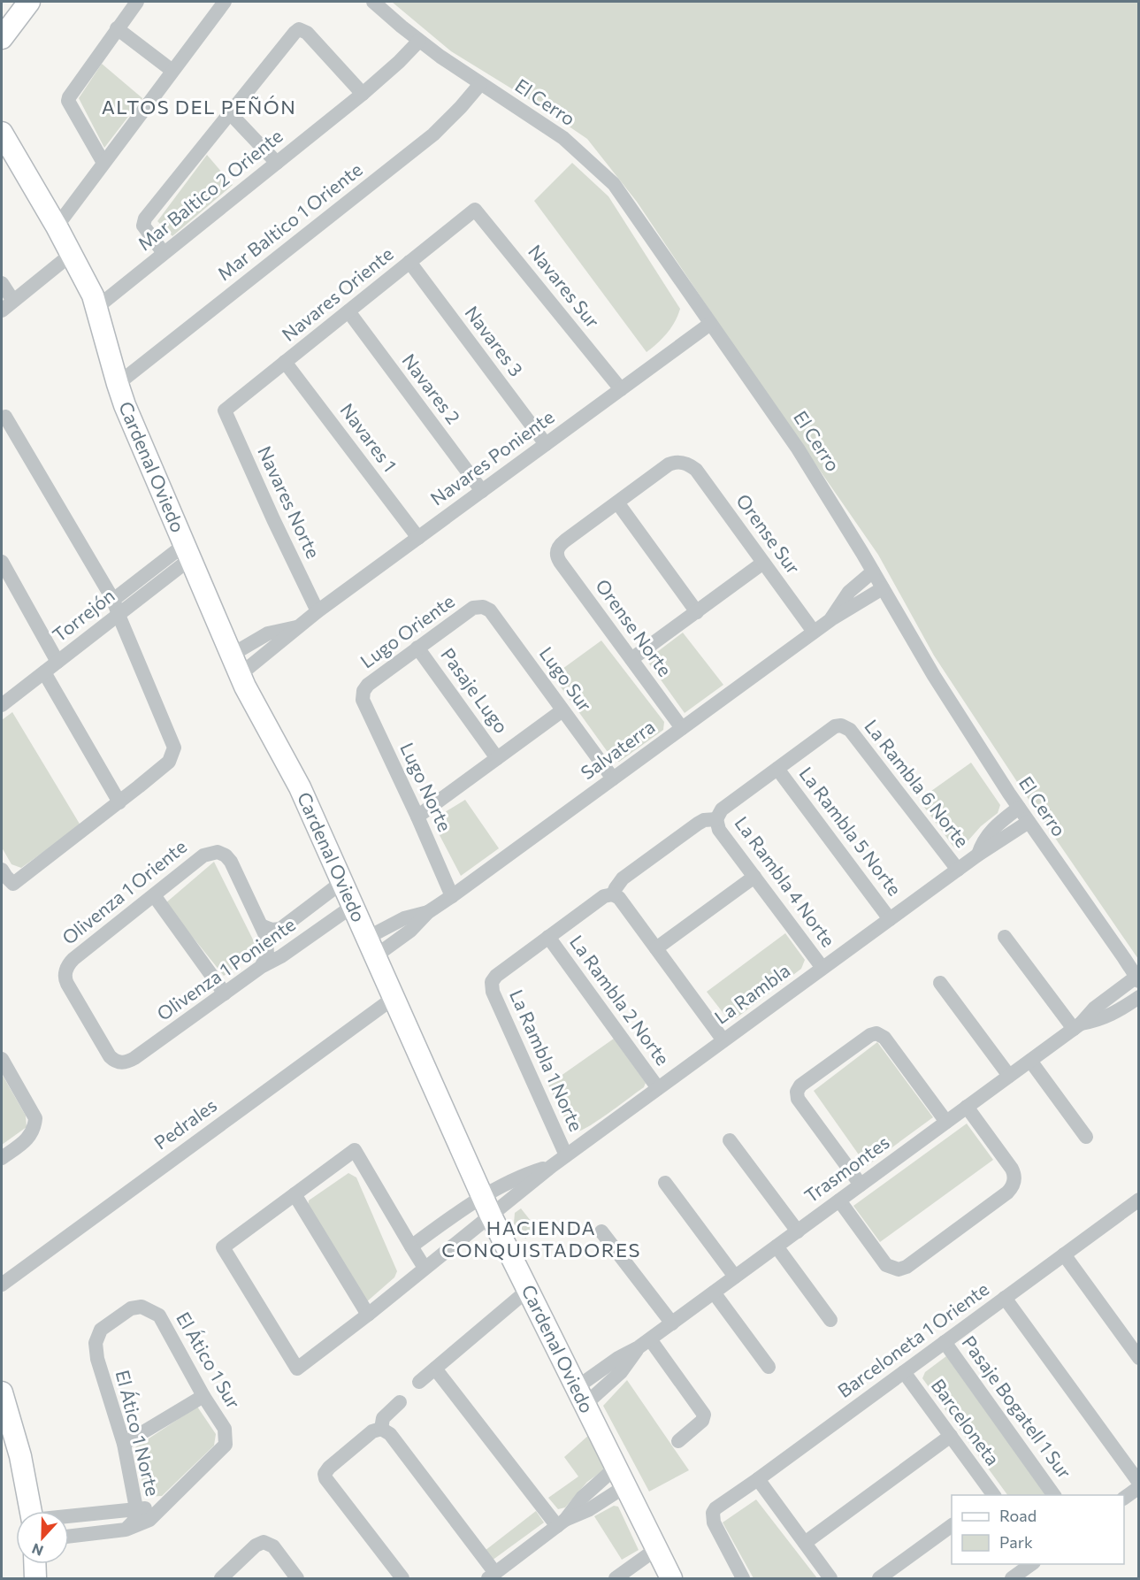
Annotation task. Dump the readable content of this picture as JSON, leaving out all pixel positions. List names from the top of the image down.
{
  "streets": {
    "street": [
      "El Cerro",
      "Mar Baltico 2 Oriente",
      "Mar Baltico 1 Oriente",
      "Navares Sur",
      "Navares Oriente",
      "Navares 3",
      "Navares 2",
      "Navares 1",
      "Navares Poniente",
      "Cardenal Oviedo",
      "Navares Norte",
      "Orense Sur",
      "Torrejón",
      "Orense Norte",
      "Lugo Oriente",
      "Lugo Sur",
      "Pasaje Lugo",
      "Salvaterra",
      "La Rambla 6 Norte",
      "Lugo Norte",
      "La Rambla 5 Norte",
      "La Rambla 4 Norte",
      "Olivenza 1 Oriente",
      "Olivenza 1 Poniente",
      "La Rambla",
      "La Rambla 2 Norte",
      "La Rambla 1 Norte",
      "Pedrales",
      "Trasmontes",
      "Barceloneta 1 Oriente",
      "El Ático 1 Sur",
      "Pasaje Bogatell 1 Sur",
      "Barceloneta",
      "El Ático 1 Norte"
    ]
  },
  "crossings": [
    ["El Cerro", "Mar Baltico 2 Oriente"],
    ["El Cerro", "Mar Baltico 1 Oriente"],
    ["El Cerro", "Navares Poniente"],
    ["El Cerro", "Salvaterra"],
    ["El Cerro", "La Rambla"],
    ["El Cerro", "Trasmontes"],
    ["Mar Baltico 2 Oriente", "Cardenal Oviedo"],
    ["Mar Baltico 1 Oriente", "Cardenal Oviedo"],
    ["Navares Sur", "Navares Oriente"],
    ["Navares Sur", "Navares Poniente"],
    ["Navares Oriente", "Navares 3"],
    ["Navares Oriente", "Navares 2"],
    ["Navares Oriente", "Navares 1"],
    ["Navares Oriente", "Navares Norte"],
    ["Navares 3", "Navares Poniente"],
    ["Navares 2", "Navares Poniente"],
    ["Navares 1", "Navares Poniente"],
    ["Navares Poniente", "Cardenal Oviedo"],
    ["Navares Poniente", "Navares Norte"],
    ["Cardenal Oviedo", "Torrejón"],
    ["Cardenal Oviedo", "Salvaterra"],
    ["Cardenal Oviedo", "Olivenza 1 Poniente"],
    ["Cardenal Oviedo", "La Rambla"],
    ["Cardenal Oviedo", "Pedrales"],
    ["Cardenal Oviedo", "Trasmontes"],
    ["Orense Sur", "Orense Norte"],
    ["Orense Sur", "Salvaterra"],
    ["Orense Norte", "Salvaterra"],
    ["Lugo Oriente", "Lugo Sur"],
    ["Lugo Oriente", "Pasaje Lugo"],
    ["Lugo Oriente", "Lugo Norte"],
    ["Lugo Sur", "Salvaterra"],
    ["Salvaterra", "Lugo Norte"],
    ["La Rambla 6 Norte", "La Rambla 5 Norte"],
    ["La Rambla 6 Norte", "La Rambla"],
    ["La Rambla 5 Norte", "La Rambla"],
    ["La Rambla 4 Norte", "La Rambla"],
    ["Olivenza 1 Oriente", "Olivenza 1 Poniente"],
    ["La Rambla", "La Rambla 2 Norte"],
    ["La Rambla", "La Rambla 1 Norte"],
    ["La Rambla 2 Norte", "La Rambla 1 Norte"],
    ["Barceloneta 1 Oriente", "Pasaje Bogatell 1 Sur"],
    ["Barceloneta 1 Oriente", "Barceloneta"],
    ["El Ático 1 Sur", "El Ático 1 Norte"]
  ],
  "districts": ["ALTOS DEL PEÑÓN", "HACIENDA CONQUISTADORES"],
  "legend": ["Road", "Park"],
  "north": "bottom"
}
